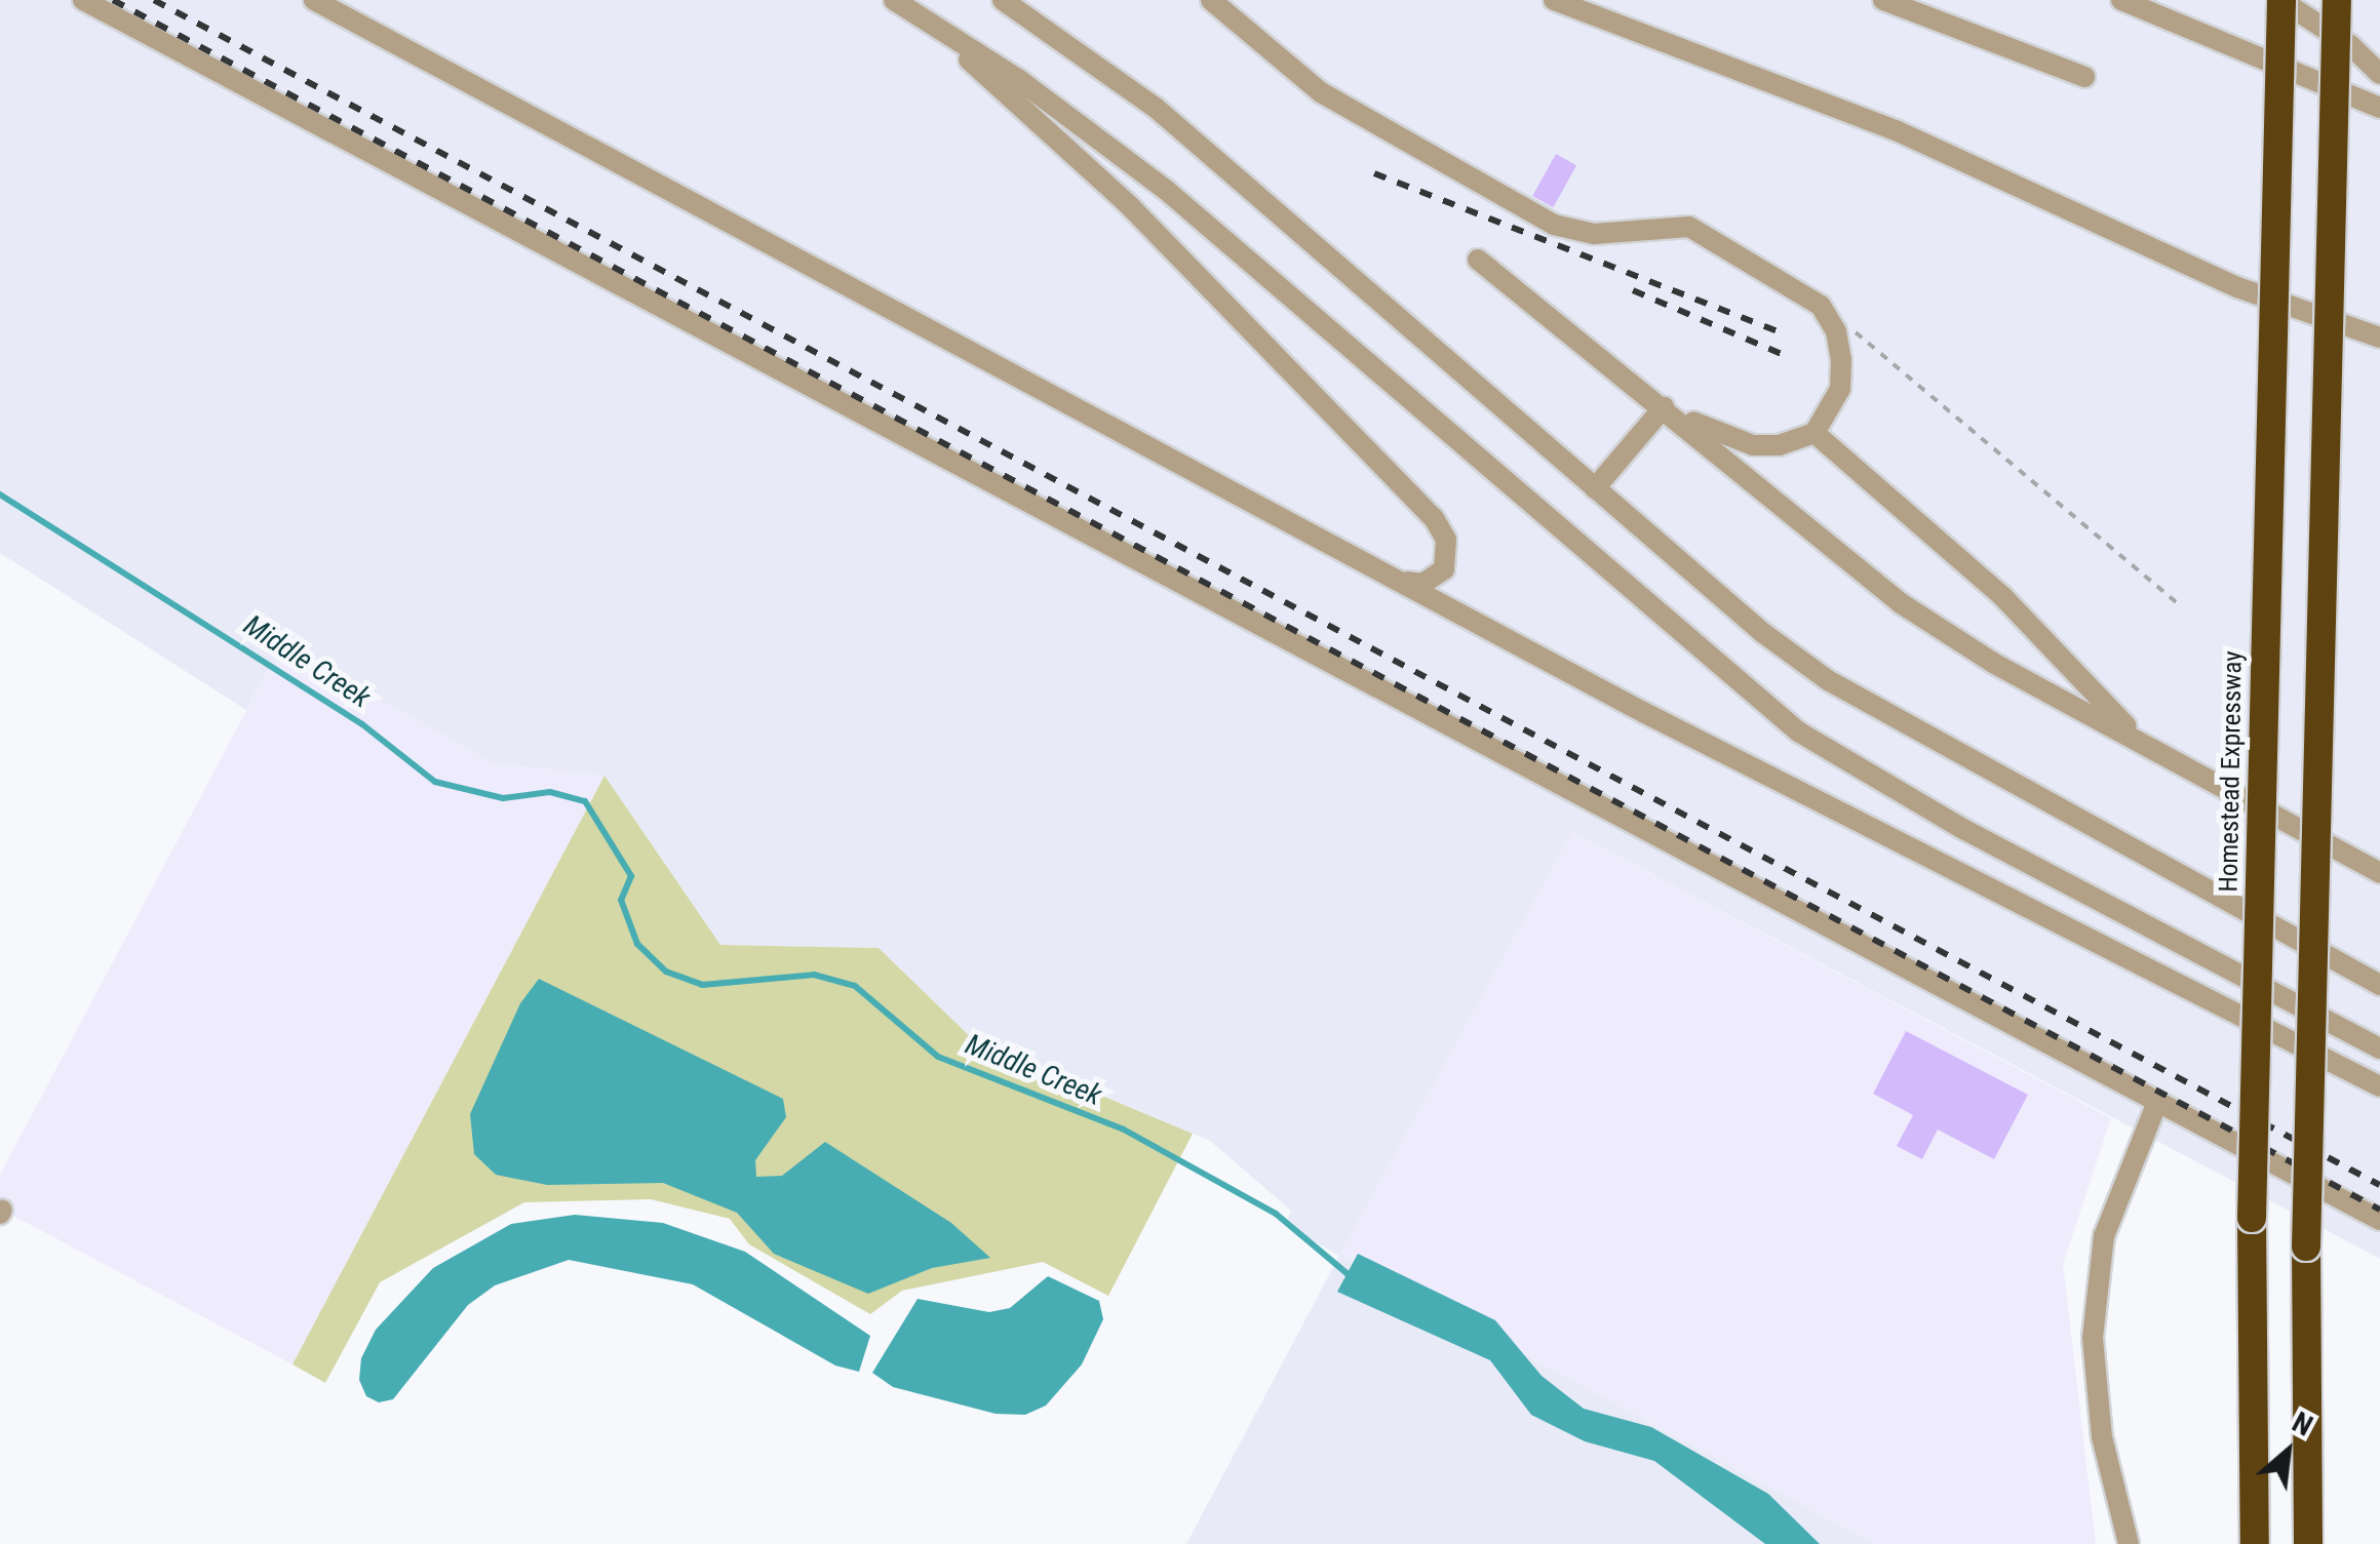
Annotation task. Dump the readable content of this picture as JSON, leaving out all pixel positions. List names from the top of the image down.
{
  "streets": {
    "highway": ["Homestead Expressway"]
  },
  "water": ["Middle Creek"],
  "north": "top right"
}
